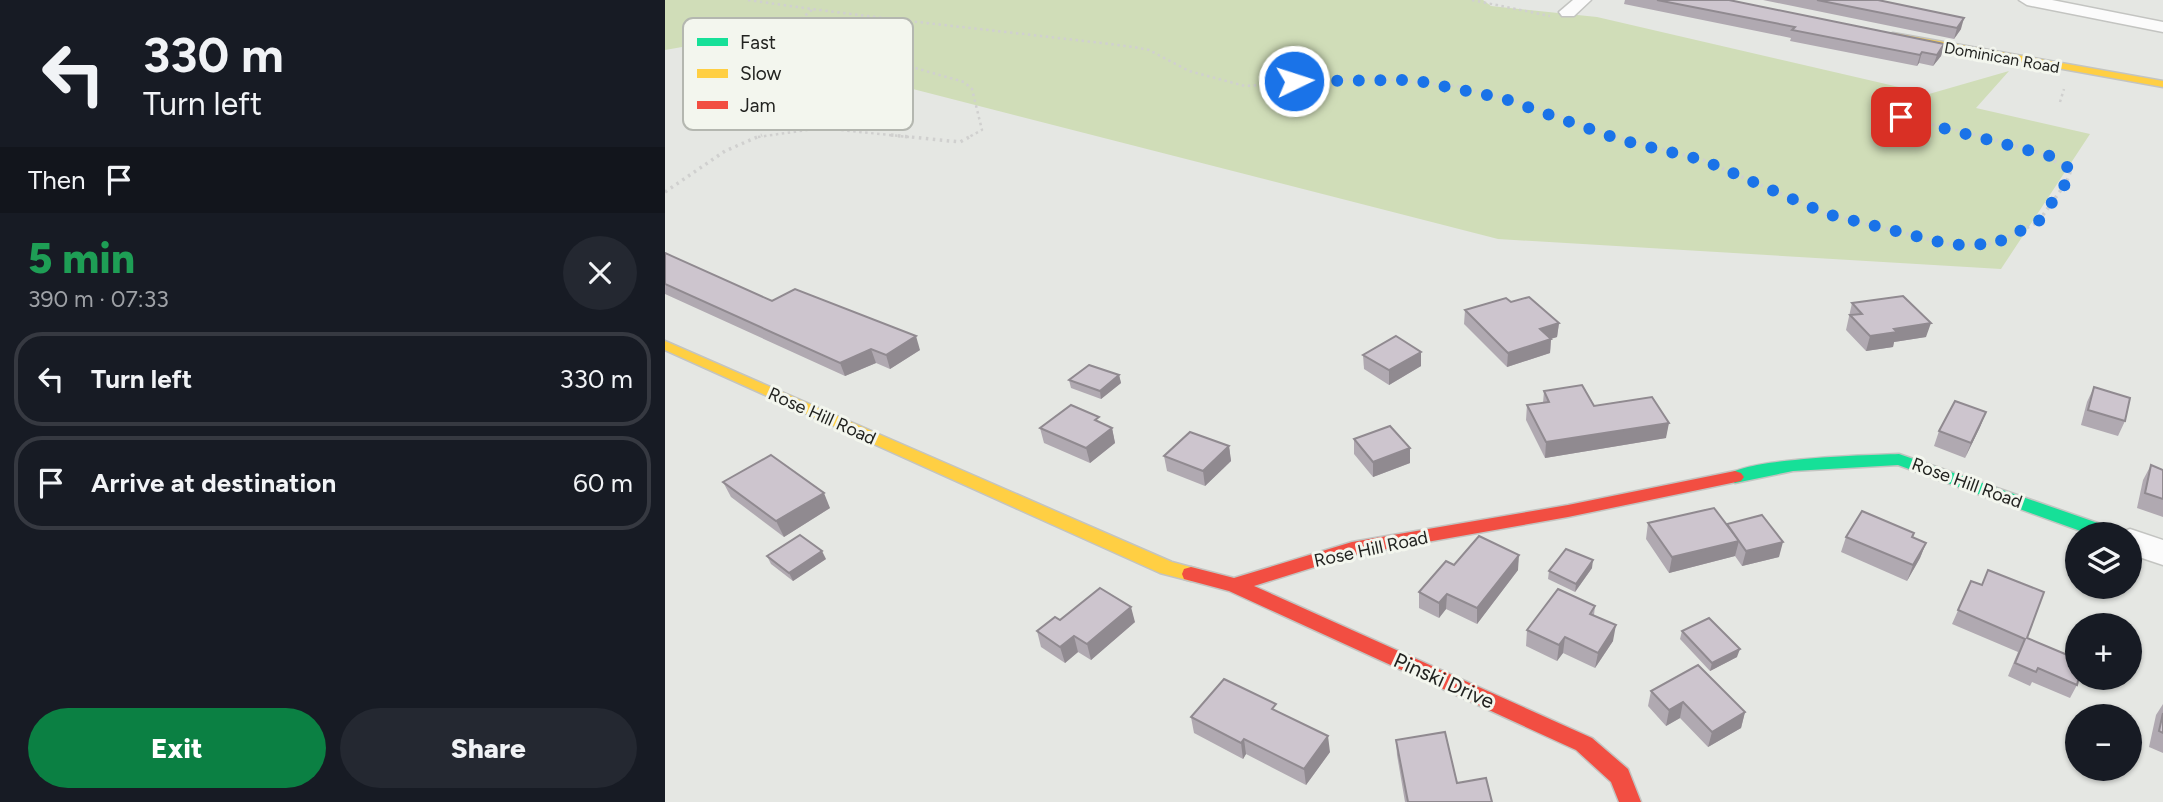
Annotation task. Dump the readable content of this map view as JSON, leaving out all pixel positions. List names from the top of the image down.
{
  "streets": {
    "street": ["Dominican Road", "Rose Hill Road", "Pinski Drive"]
  },
  "crossings": [
    ["Rose Hill Road", "Pinski Drive"]
  ],
  "legend": ["Fast", "Slow", "Jam"],
  "page": {
    "turn": ["330 m", "Turn left"],
    "then": "Then",
    "heading": ["5 min", "390 m · 07:33"],
    "list": [
      {
        "name": "Turn left",
        "value": "330 m"
      },
      {
        "name": "Arrive at destination",
        "value": "60 m"
      }
    ],
    "map_buttons": ["+", "−"],
    "buttons": ["Exit", "Share"]
  }
}
